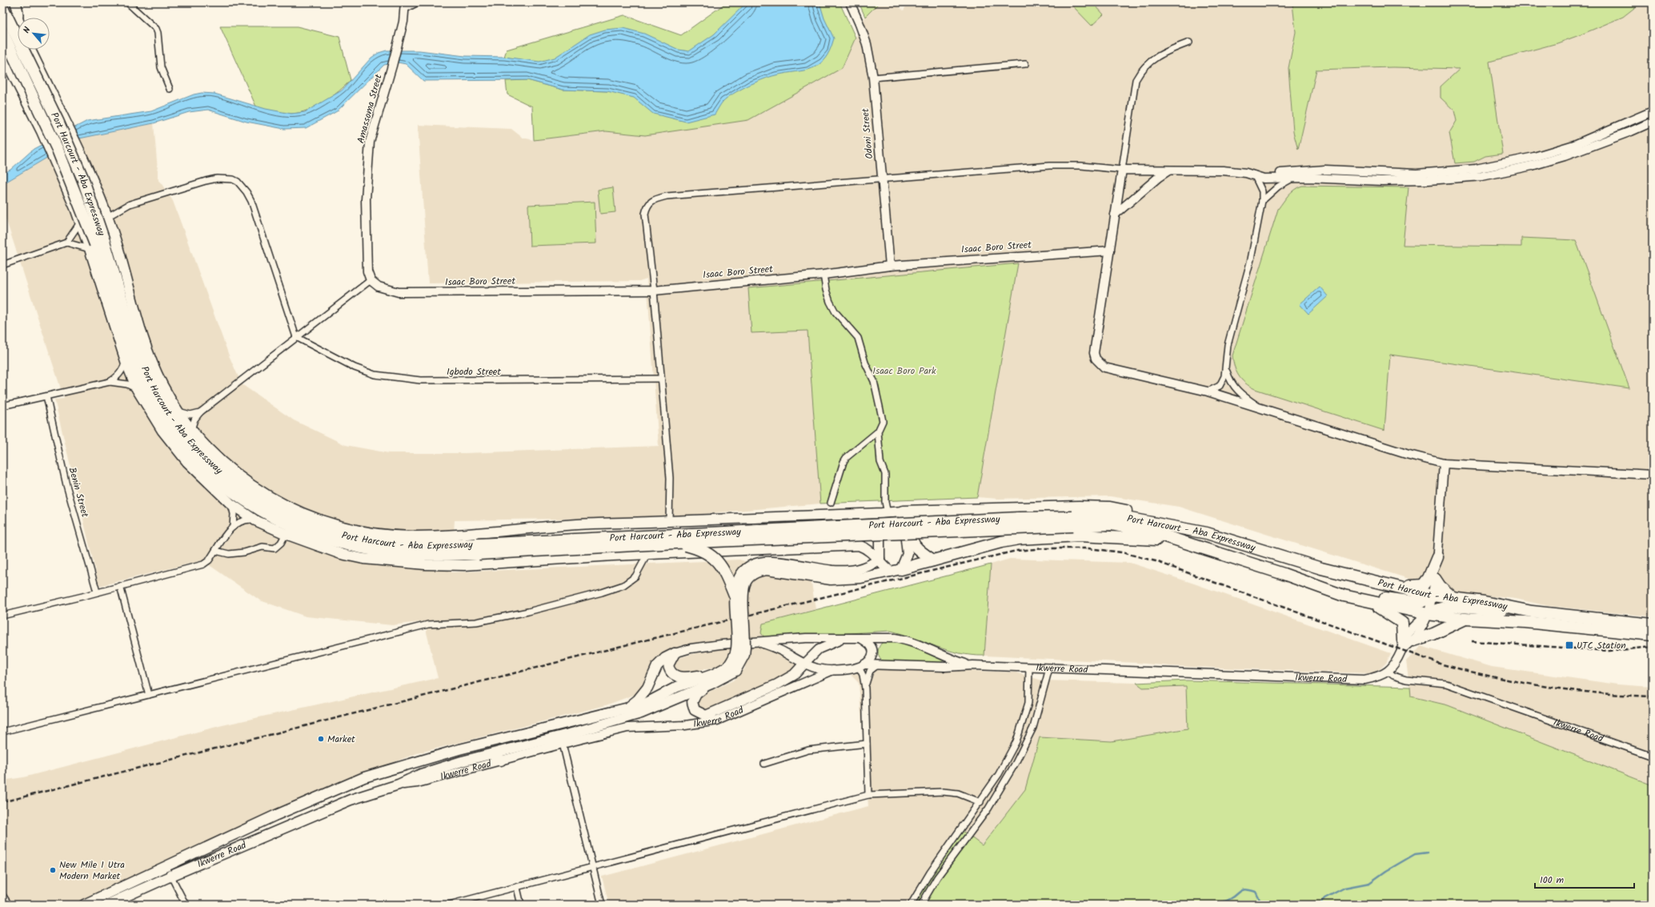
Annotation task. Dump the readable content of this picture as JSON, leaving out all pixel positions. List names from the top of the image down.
{
  "streets": {
    "highway": ["Port Harcourt - Aba Expressway"],
    "main road": ["Ikwerre Road"],
    "street": [
      "Amassoma Street",
      "Odoni Street",
      "Isaac Boro Street",
      "Igbodo Street",
      "Benin Street"
    ]
  },
  "crossings": [
    ["Amassoma Street", "Isaac Boro Street"],
    ["Odoni Street", "Isaac Boro Street"]
  ],
  "parks": ["Isaac Boro Park"],
  "places": {
    "transit": ["UTC Station"],
    "other": ["Market", "New Mile 1 Utra Modern Market"]
  },
  "scale_bar": "100 m",
  "north": "top left"
}
